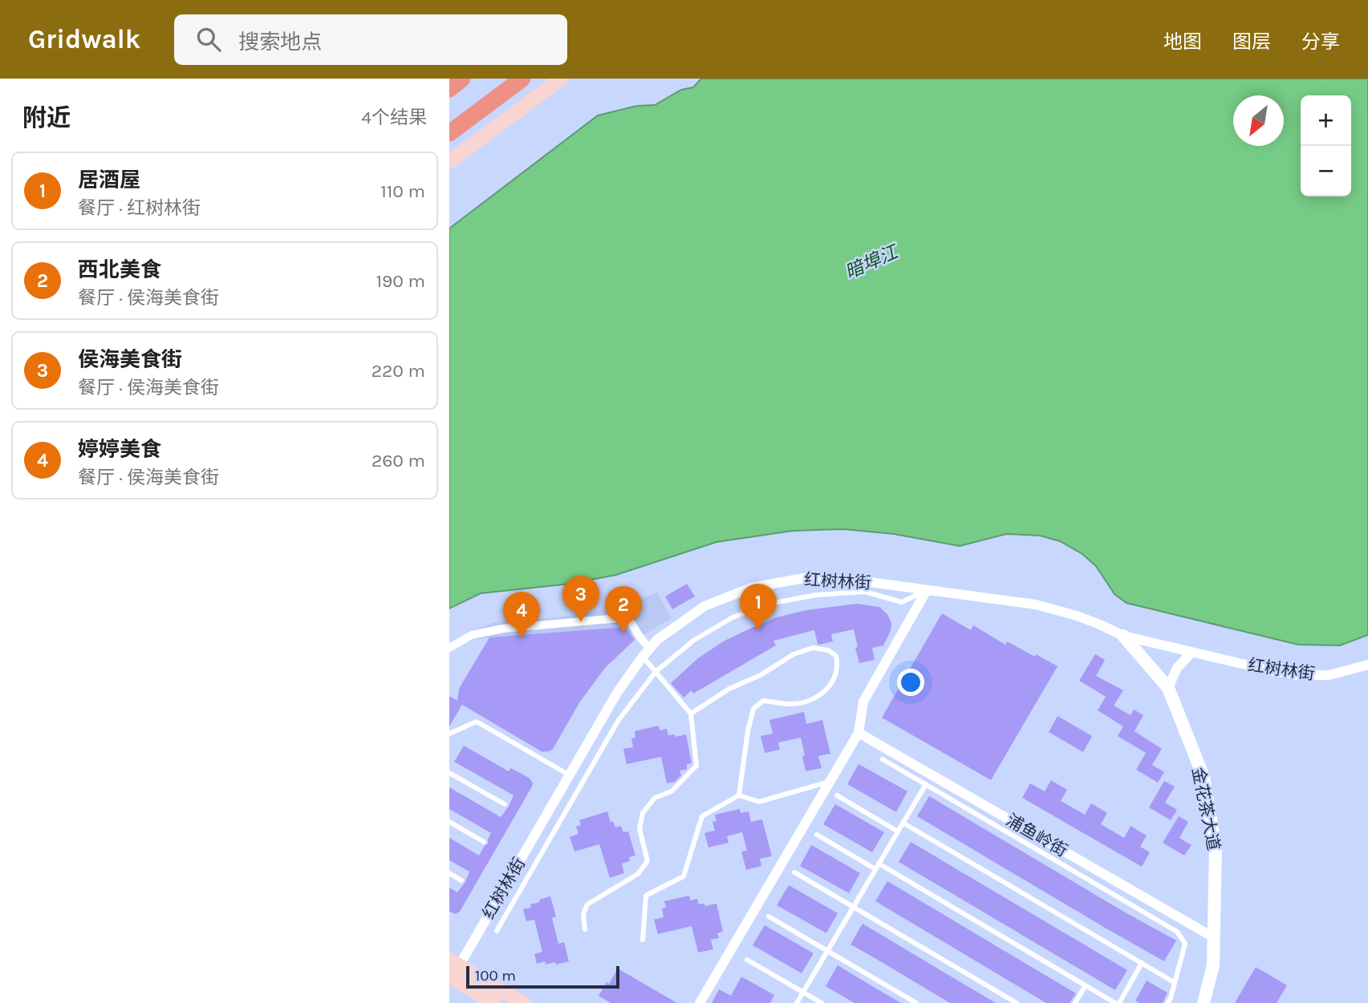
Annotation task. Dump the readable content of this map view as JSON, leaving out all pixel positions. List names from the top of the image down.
{
  "streets": {
    "street": ["红树林街", "金花茶大道", "浦鱼岭街"]
  },
  "crossings": [
    ["红树林街", "金花茶大道"],
    ["金花茶大道", "浦鱼岭街"]
  ],
  "water": ["暗埠江"],
  "scale_bar": "100 m",
  "north": "bottom left",
  "page": {
    "header": "Gridwalk",
    "search": "搜索地点",
    "nav": ["地图", "图层", "分享"],
    "heading": ["附近", "4个结果"],
    "map_buttons": ["+", "−"],
    "list": [
      {
        "mark": "1",
        "name": "居酒屋",
        "note": "餐厅 · 红树林街",
        "value": "110 m"
      },
      {
        "mark": "2",
        "name": "西北美食",
        "note": "餐厅 · 侯海美食街",
        "value": "190 m"
      },
      {
        "mark": "3",
        "name": "侯海美食街",
        "note": "餐厅 · 侯海美食街",
        "value": "220 m"
      },
      {
        "mark": "4",
        "name": "婷婷美食",
        "note": "餐厅 · 侯海美食街",
        "value": "260 m"
      }
    ],
    "pins": [
      "3",
      "1",
      "2",
      "4"
    ],
    "scale": "100 m"
  }
}
